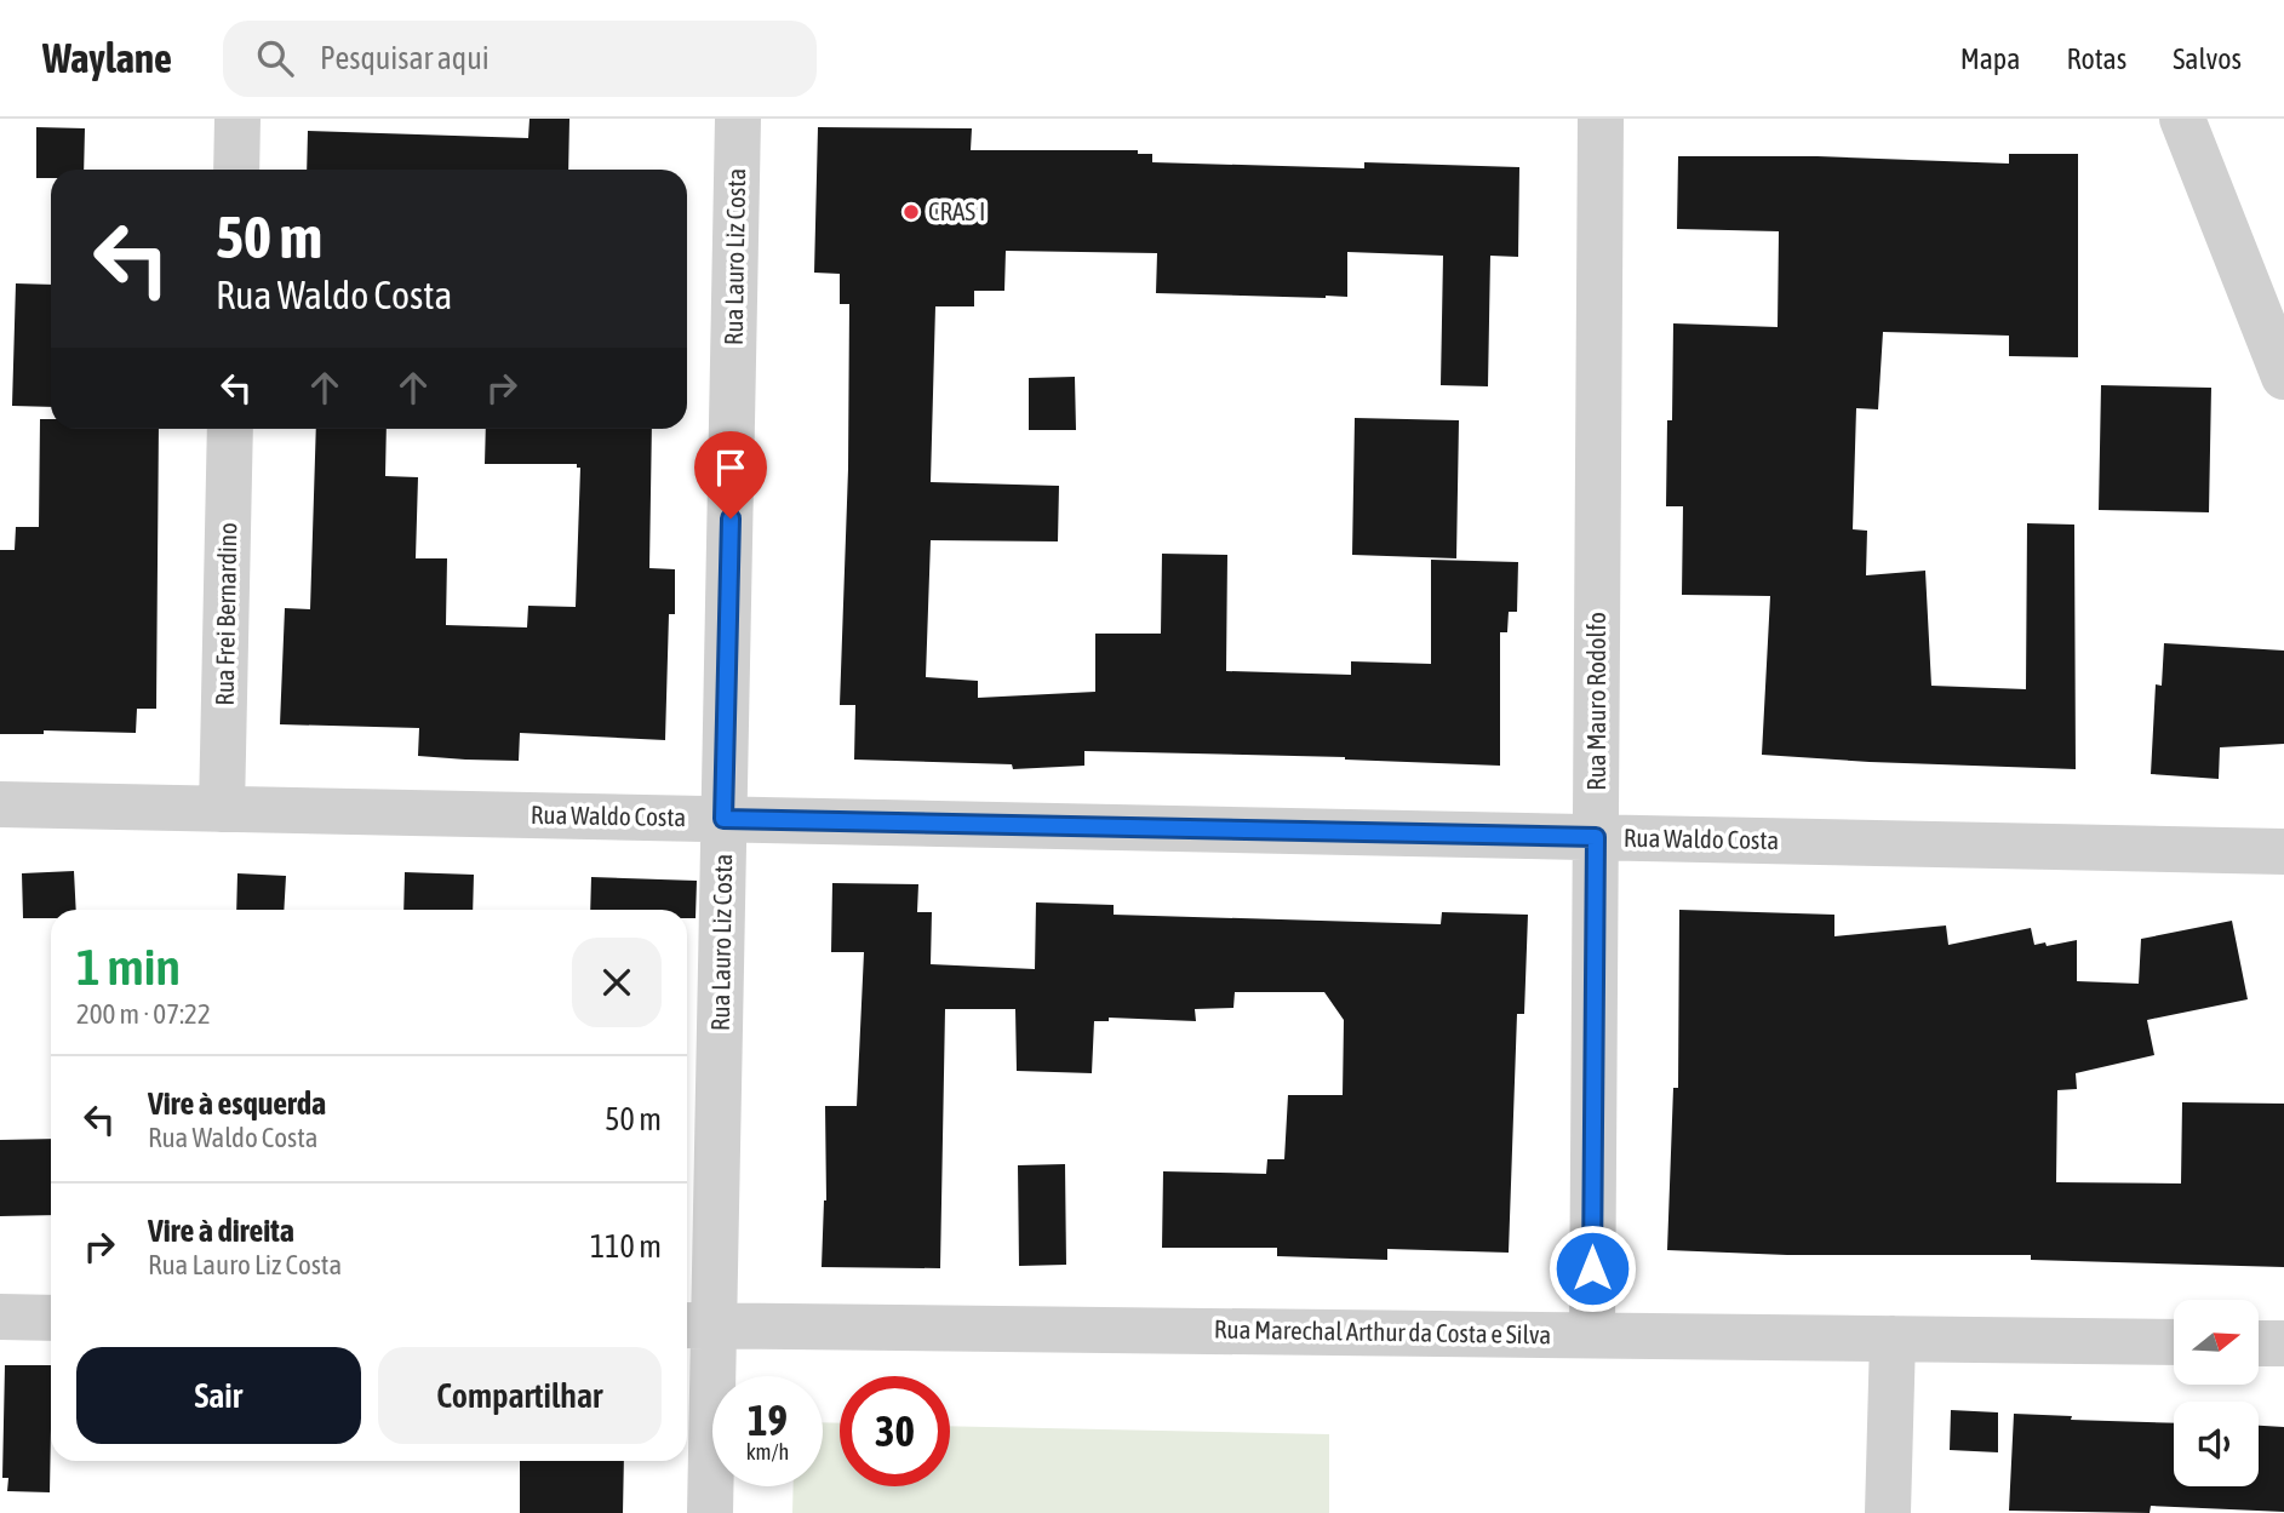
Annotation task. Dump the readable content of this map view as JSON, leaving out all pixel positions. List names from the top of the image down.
{
  "streets": {
    "street": [
      "Rua Lauro Liz Costa",
      "Rua Frei Bernardino",
      "Rua Mauro Rodolfo",
      "Rua Waldo Costa",
      "Rua Marechal Arthur da Costa e Silva"
    ]
  },
  "crossings": [
    ["Rua Lauro Liz Costa", "Rua Waldo Costa"],
    ["Rua Lauro Liz Costa", "Rua Marechal Arthur da Costa e Silva"],
    ["Rua Frei Bernardino", "Rua Waldo Costa"],
    ["Rua Mauro Rodolfo", "Rua Waldo Costa"],
    ["Rua Mauro Rodolfo", "Rua Marechal Arthur da Costa e Silva"]
  ],
  "places": ["CRAS I"],
  "north": "right",
  "page": {
    "header": "Waylane",
    "search": "Pesquisar aqui",
    "nav": ["Mapa", "Rotas", "Salvos"],
    "turn": ["50 m", "Rua Waldo Costa"],
    "heading": ["1 min", "200 m · 07:22"],
    "list": [
      {
        "name": "Vire à esquerda",
        "note": "Rua Waldo Costa",
        "value": "50 m"
      },
      {
        "name": "Vire à direita",
        "note": "Rua Lauro Liz Costa",
        "value": "110 m"
      }
    ],
    "buttons": ["Sair", "Compartilhar"],
    "speed": "19 km/h",
    "limit": "30"
  }
}
